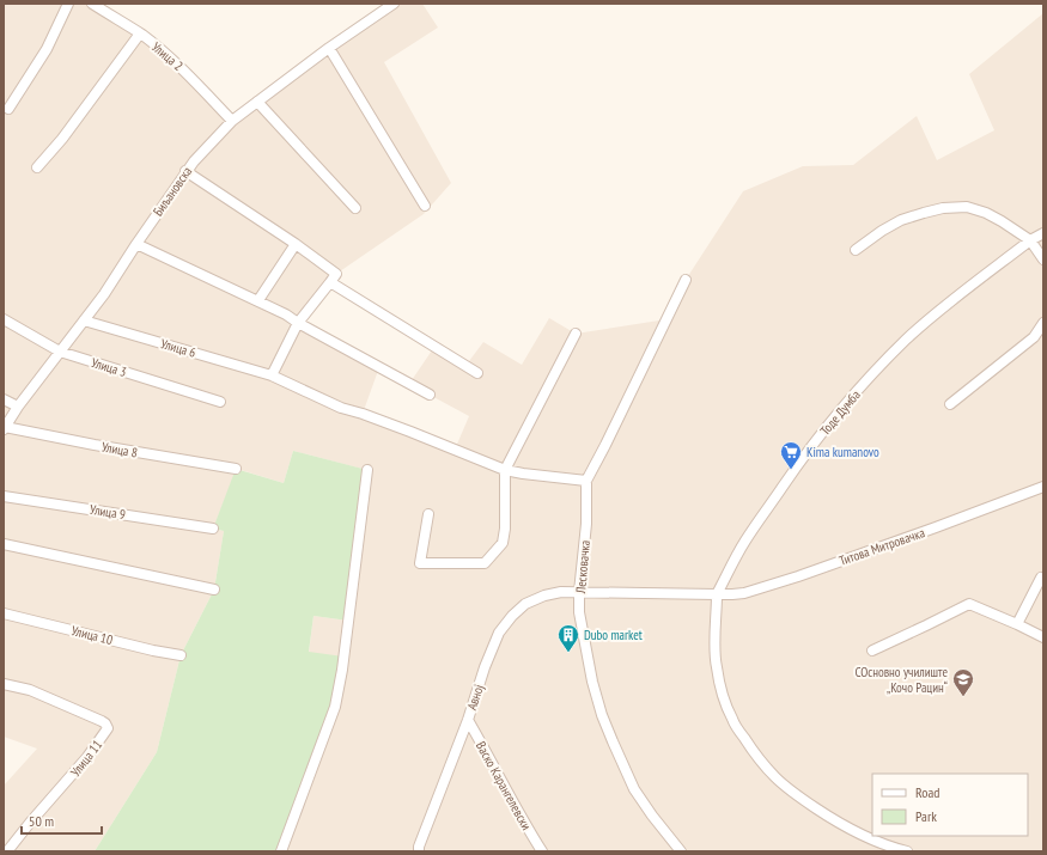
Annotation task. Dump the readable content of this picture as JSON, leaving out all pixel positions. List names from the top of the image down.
{
  "streets": {
    "street": [
      "Улица 2",
      "Биљановска",
      "Улица 6",
      "Улица 3",
      "Тоде Думба",
      "Улица 8",
      "Улица 9",
      "Титова Митровачка",
      "Лесковачка",
      "Улица 10",
      "Авној",
      "Улица 11",
      "Васко Карангелевски"
    ]
  },
  "crossings": [
    ["Улица 2", "Биљановска"],
    ["Биљановска", "Улица 6"],
    ["Биљановска", "Улица 3"],
    ["Биљановска", "Улица 8"],
    ["Улица 6", "Лесковачка"],
    ["Тоде Думба", "Титова Митровачка"],
    ["Лесковачка", "Авној"],
    ["Авној", "Васко Карангелевски"]
  ],
  "places": {
    "supermarket": ["Kima kumanovo"],
    "building": ["Dubo market"],
    "school or university": ["СОсновно училиште „Кочо Рацин“"]
  },
  "legend": ["Road", "Park"],
  "scale_bar": "50 m"
}
